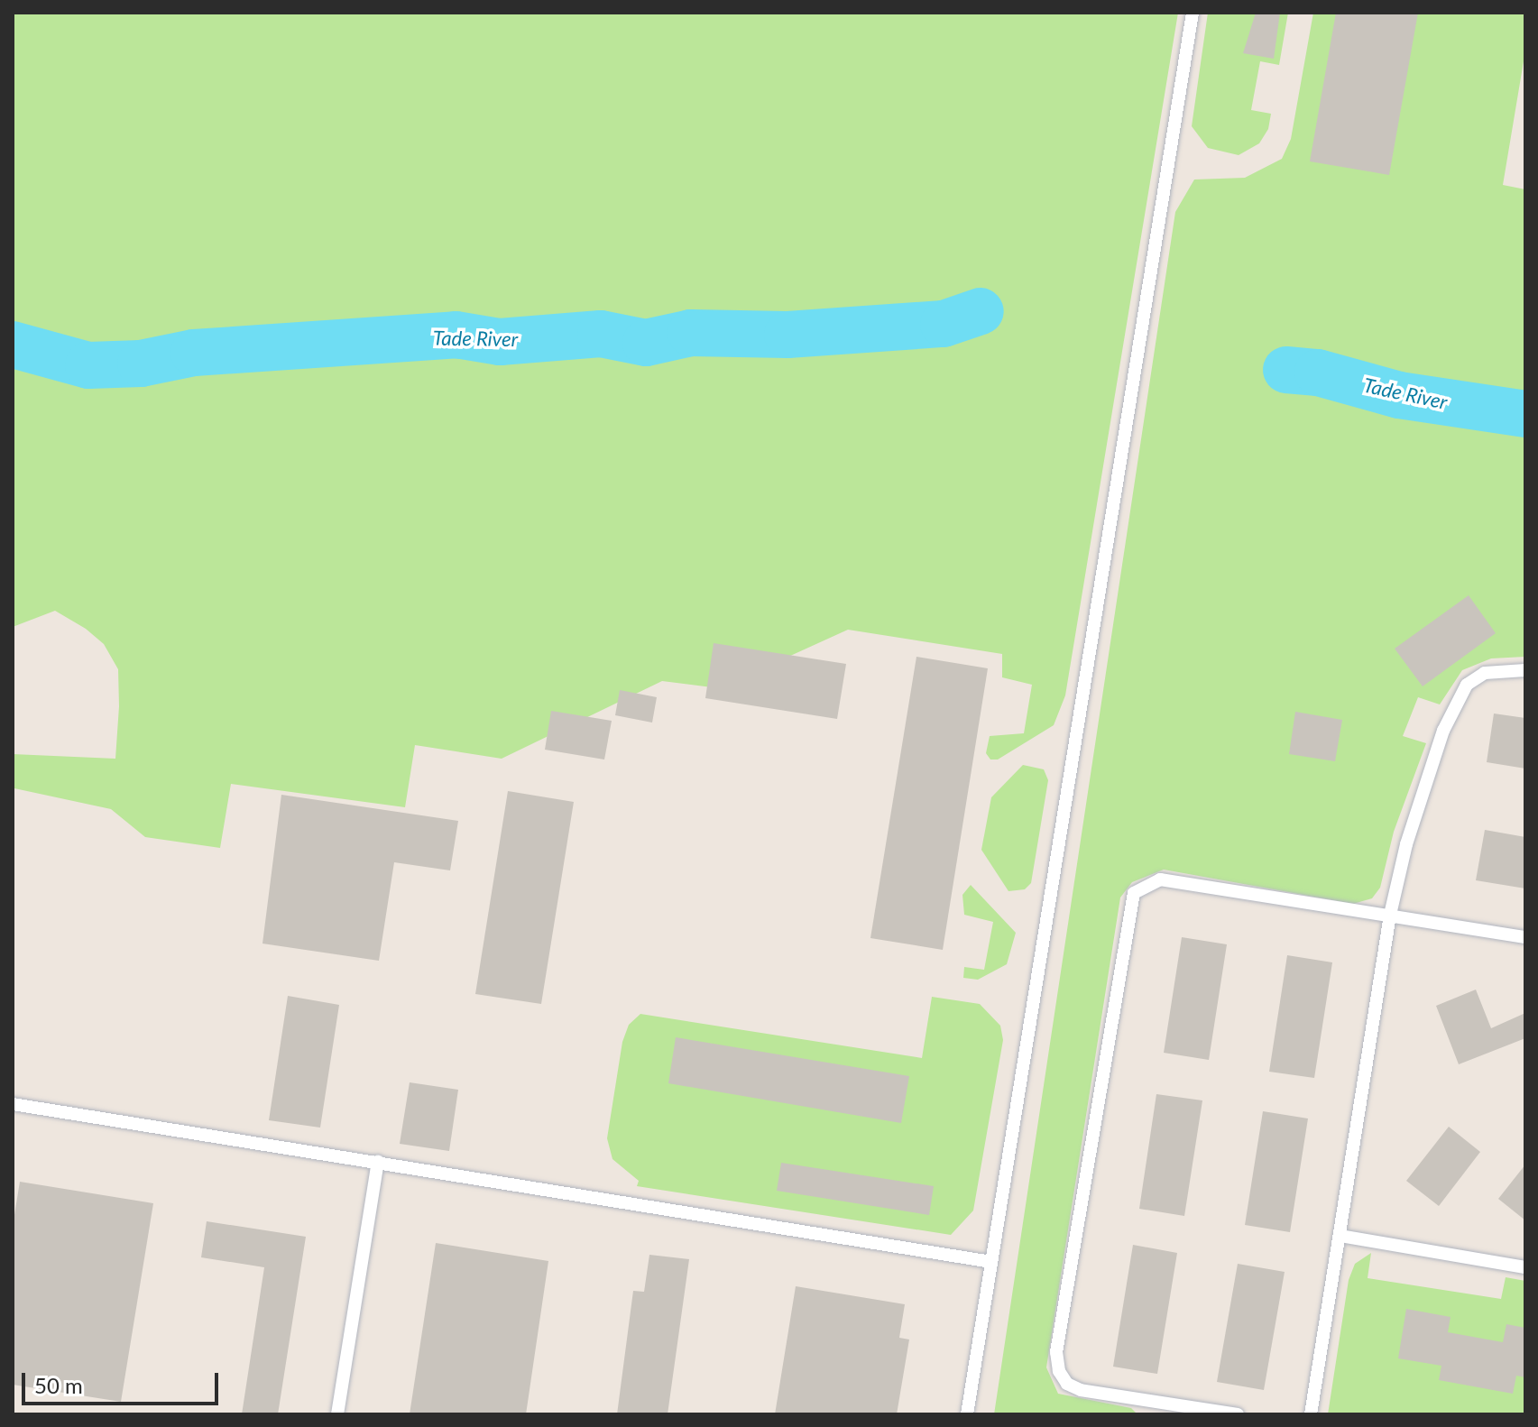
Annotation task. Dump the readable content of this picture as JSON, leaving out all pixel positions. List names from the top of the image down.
{
  "water": ["Tade River"],
  "scale_bar": "50 m"
}
